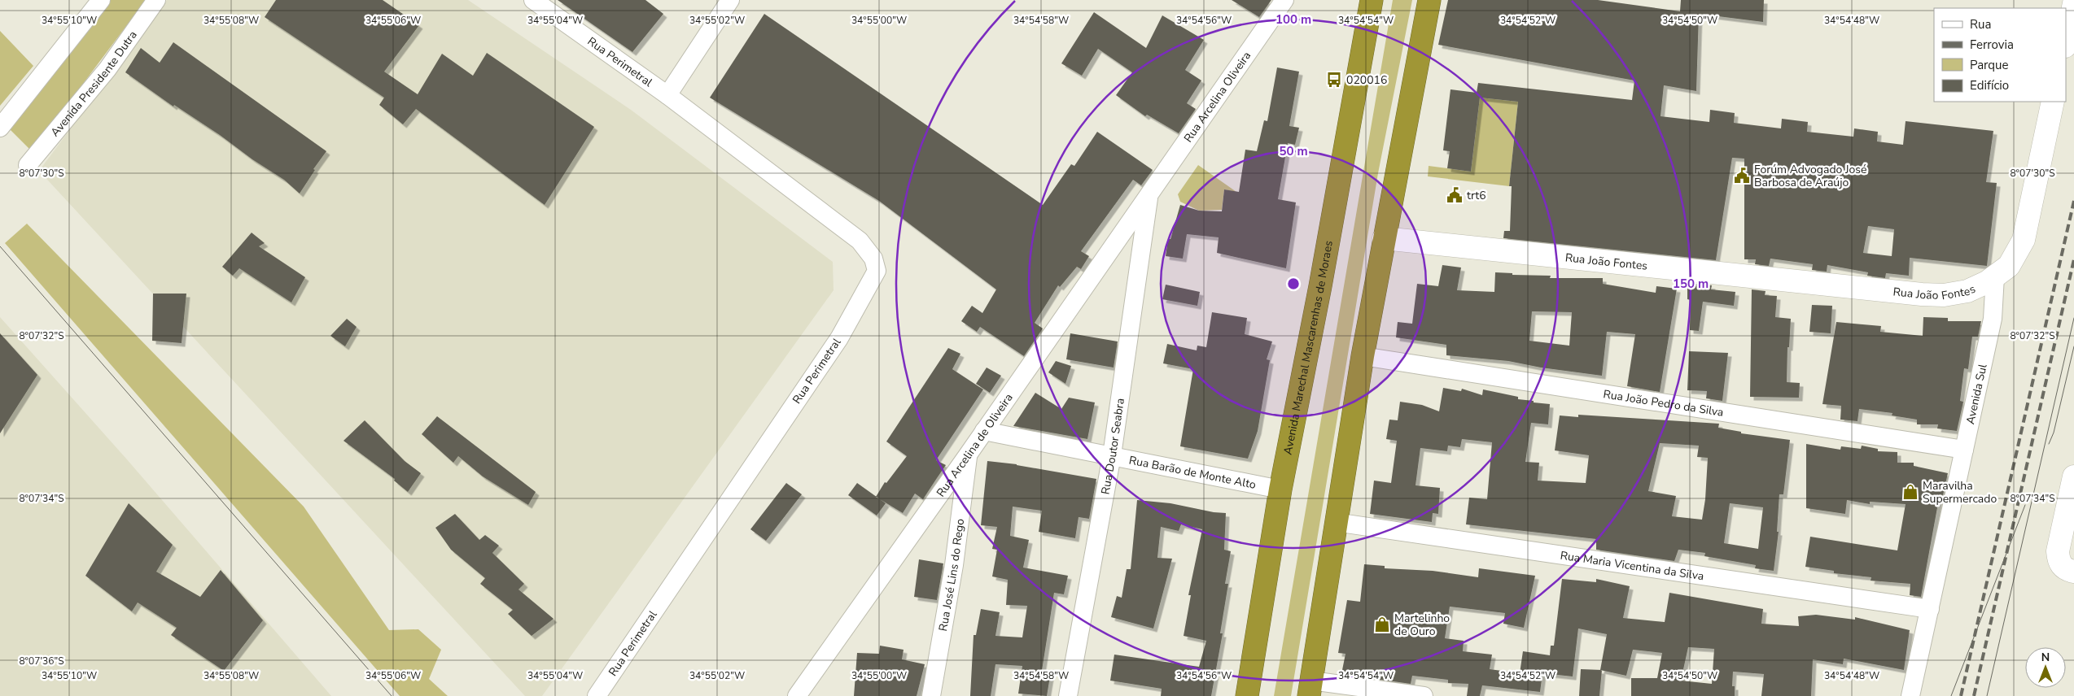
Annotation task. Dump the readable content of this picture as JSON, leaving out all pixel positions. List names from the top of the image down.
{
  "streets": {
    "highway": ["Avenida Marechal Mascarenhas de Moraes"],
    "street": [
      "Rua Perimetral",
      "Avenida Presidente Dutra",
      "Rua Arcelina Oliveira",
      "Rua João Fontes",
      "Avenida Sul",
      "Rua João Pedro da Silva",
      "Rua Arcelina de Oliveira",
      "Rua Doutor Seabra",
      "Rua Barão de Monte Alto",
      "Rua Maria Vicentina da Silva",
      "Rua José Lins do Rego"
    ]
  },
  "crossings": [
    ["Rua Arcelina Oliveira", "Rua Arcelina de Oliveira"],
    ["Rua Arcelina Oliveira", "Rua Doutor Seabra"],
    ["Rua João Fontes", "Avenida Sul"],
    ["Avenida Marechal Mascarenhas de Moraes", "Rua Barão de Monte Alto"],
    ["Avenida Sul", "Rua João Pedro da Silva"],
    ["Avenida Sul", "Rua Maria Vicentina da Silva"],
    ["Rua Arcelina de Oliveira", "Rua Doutor Seabra"],
    ["Rua Arcelina de Oliveira", "Rua Barão de Monte Alto"],
    ["Rua Arcelina de Oliveira", "Rua José Lins do Rego"],
    ["Rua Doutor Seabra", "Rua Barão de Monte Alto"]
  ],
  "places": {
    "bus stop": ["020016"],
    "public building": ["Forúm Advogado José Barbosa de Araújo", "trt6"],
    "shop": ["Maravilha Supermercado", "Martelinho de Ouro"]
  },
  "legend": [
    "Rua",
    "Ferrovia",
    "Parque",
    "Edifício"
  ],
  "north": "top",
  "coordinates": [
    "34°55'10\"W",
    "34°55'08\"W",
    "34°55'06\"W",
    "34°55'04\"W",
    "34°55'02\"W",
    "34°55'00\"W",
    "34°54'58\"W",
    "34°54'56\"W",
    "34°54'54\"W",
    "34°54'52\"W",
    "34°54'50\"W",
    "34°54'48\"W",
    "8°07'30\"S",
    "8°07'32\"S",
    "8°07'34\"S",
    "8°07'36\"S"
  ],
  "rings": ["100 m", "50 m", "150 m"]
}
